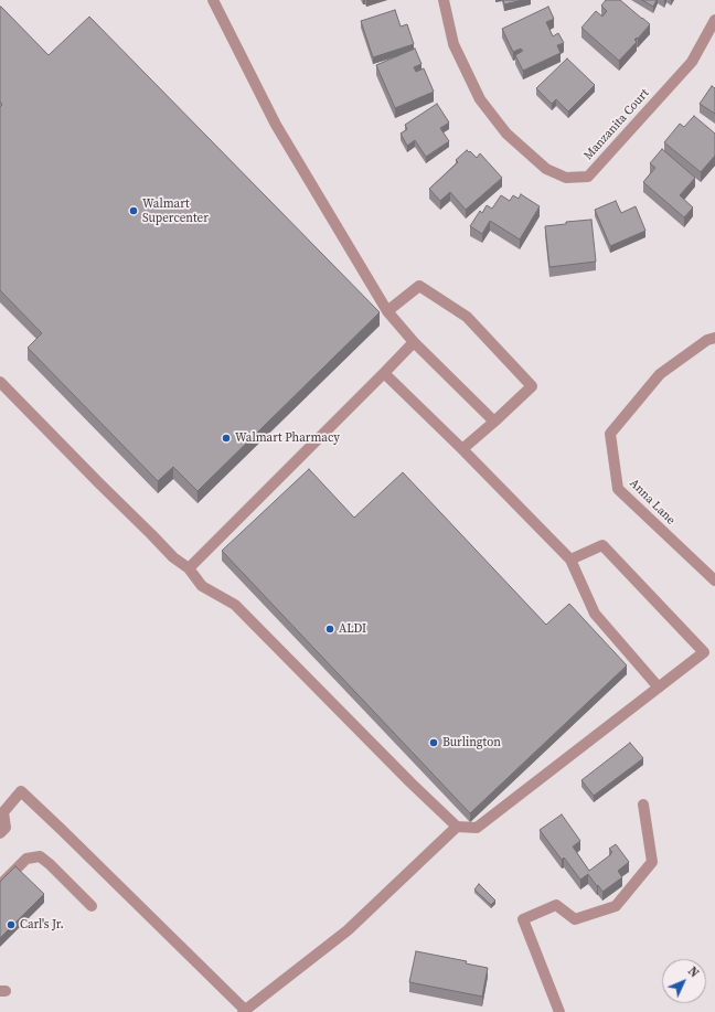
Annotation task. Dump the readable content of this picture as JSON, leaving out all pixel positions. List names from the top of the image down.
{
  "streets": {
    "street": ["Manzanita Court", "Anna Lane"]
  },
  "places": [
    "Walmart Supercenter",
    "Walmart Pharmacy",
    "ALDI",
    "Burlington",
    "Carl's Jr."
  ],
  "north": "top right"
}
